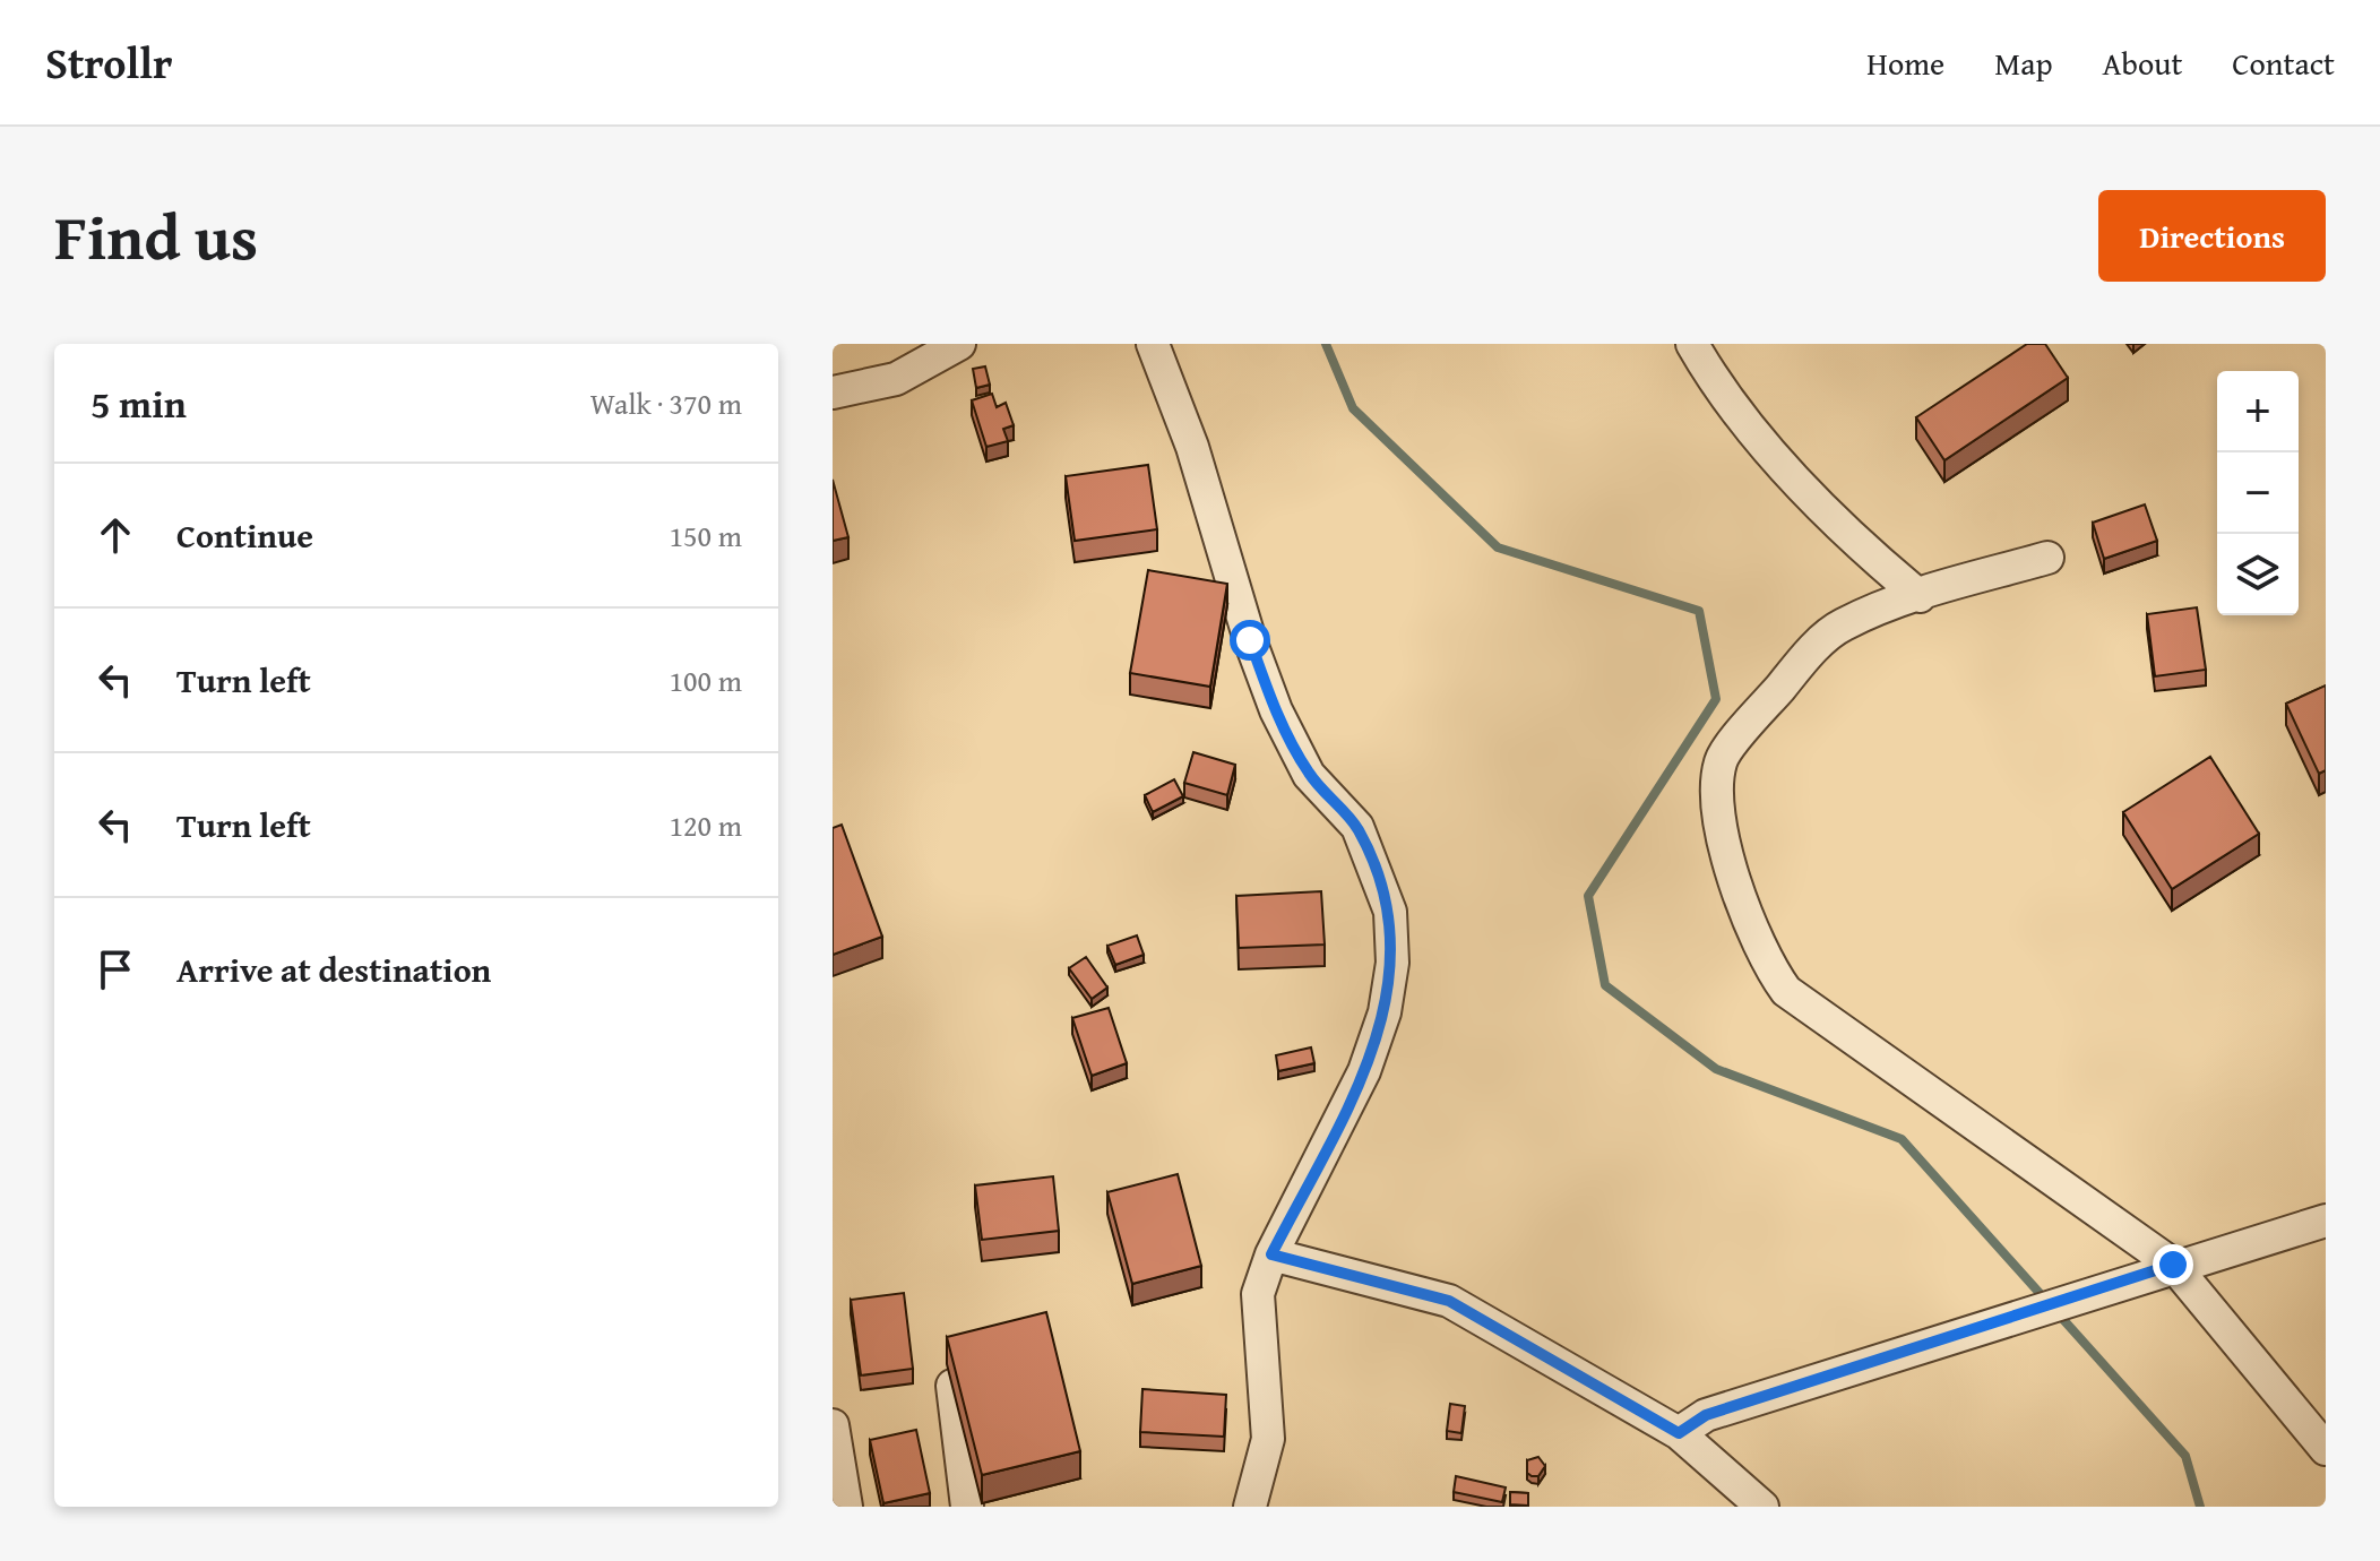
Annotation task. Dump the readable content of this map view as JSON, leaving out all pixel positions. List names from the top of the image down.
{
  "page": {
    "header": "Strollr",
    "nav": [
      "Home",
      "Map",
      "About",
      "Contact"
    ],
    "title": "Find us",
    "buttons": "Directions",
    "heading": ["5 min", "Walk · 370 m"],
    "map_buttons": ["+", "−"],
    "list": [
      ["Continue", "150 m"],
      ["Turn left", "100 m"],
      ["Turn left", "120 m"],
      "Arrive at destination"
    ]
  }
}
